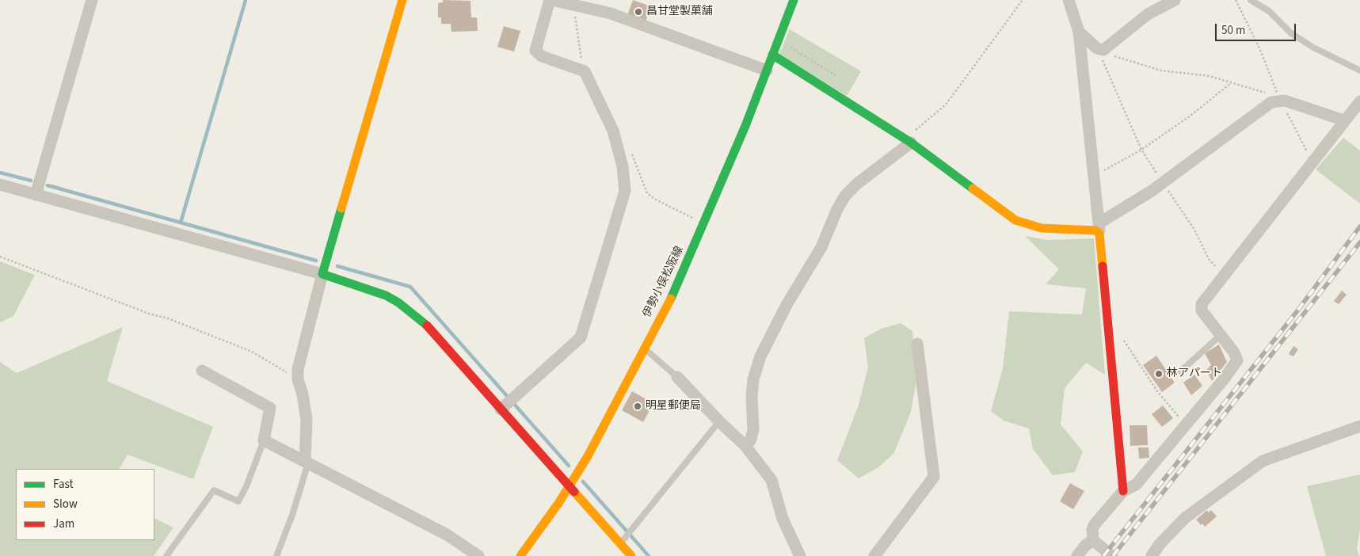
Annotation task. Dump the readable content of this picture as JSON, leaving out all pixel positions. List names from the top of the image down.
{
  "streets": {
    "street": ["伊勢小俣松阪線"]
  },
  "places": ["昌甘堂製菓舗", "林アパート", "明星郵便局"],
  "legend": ["Fast", "Slow", "Jam"],
  "scale_bar": "50 m"
}
